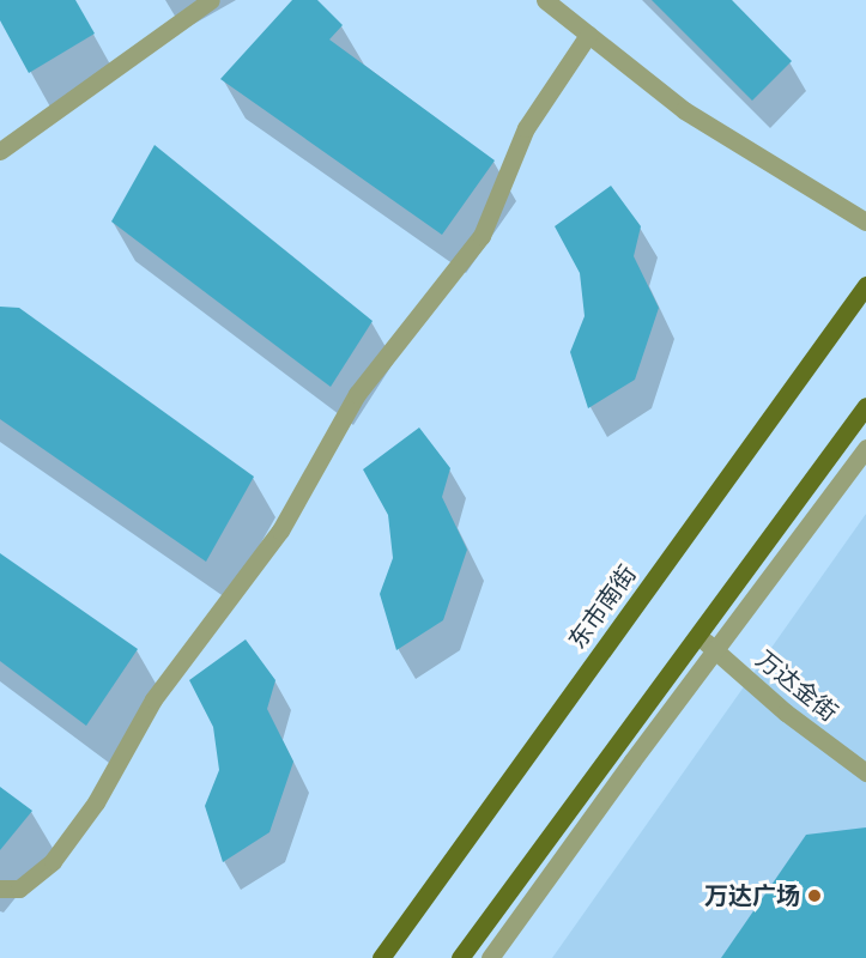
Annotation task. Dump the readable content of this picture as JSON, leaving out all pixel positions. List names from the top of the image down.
{
  "streets": {
    "main road": ["东市南街"],
    "street": ["万达金街"]
  },
  "places": ["万达广场"]
}
